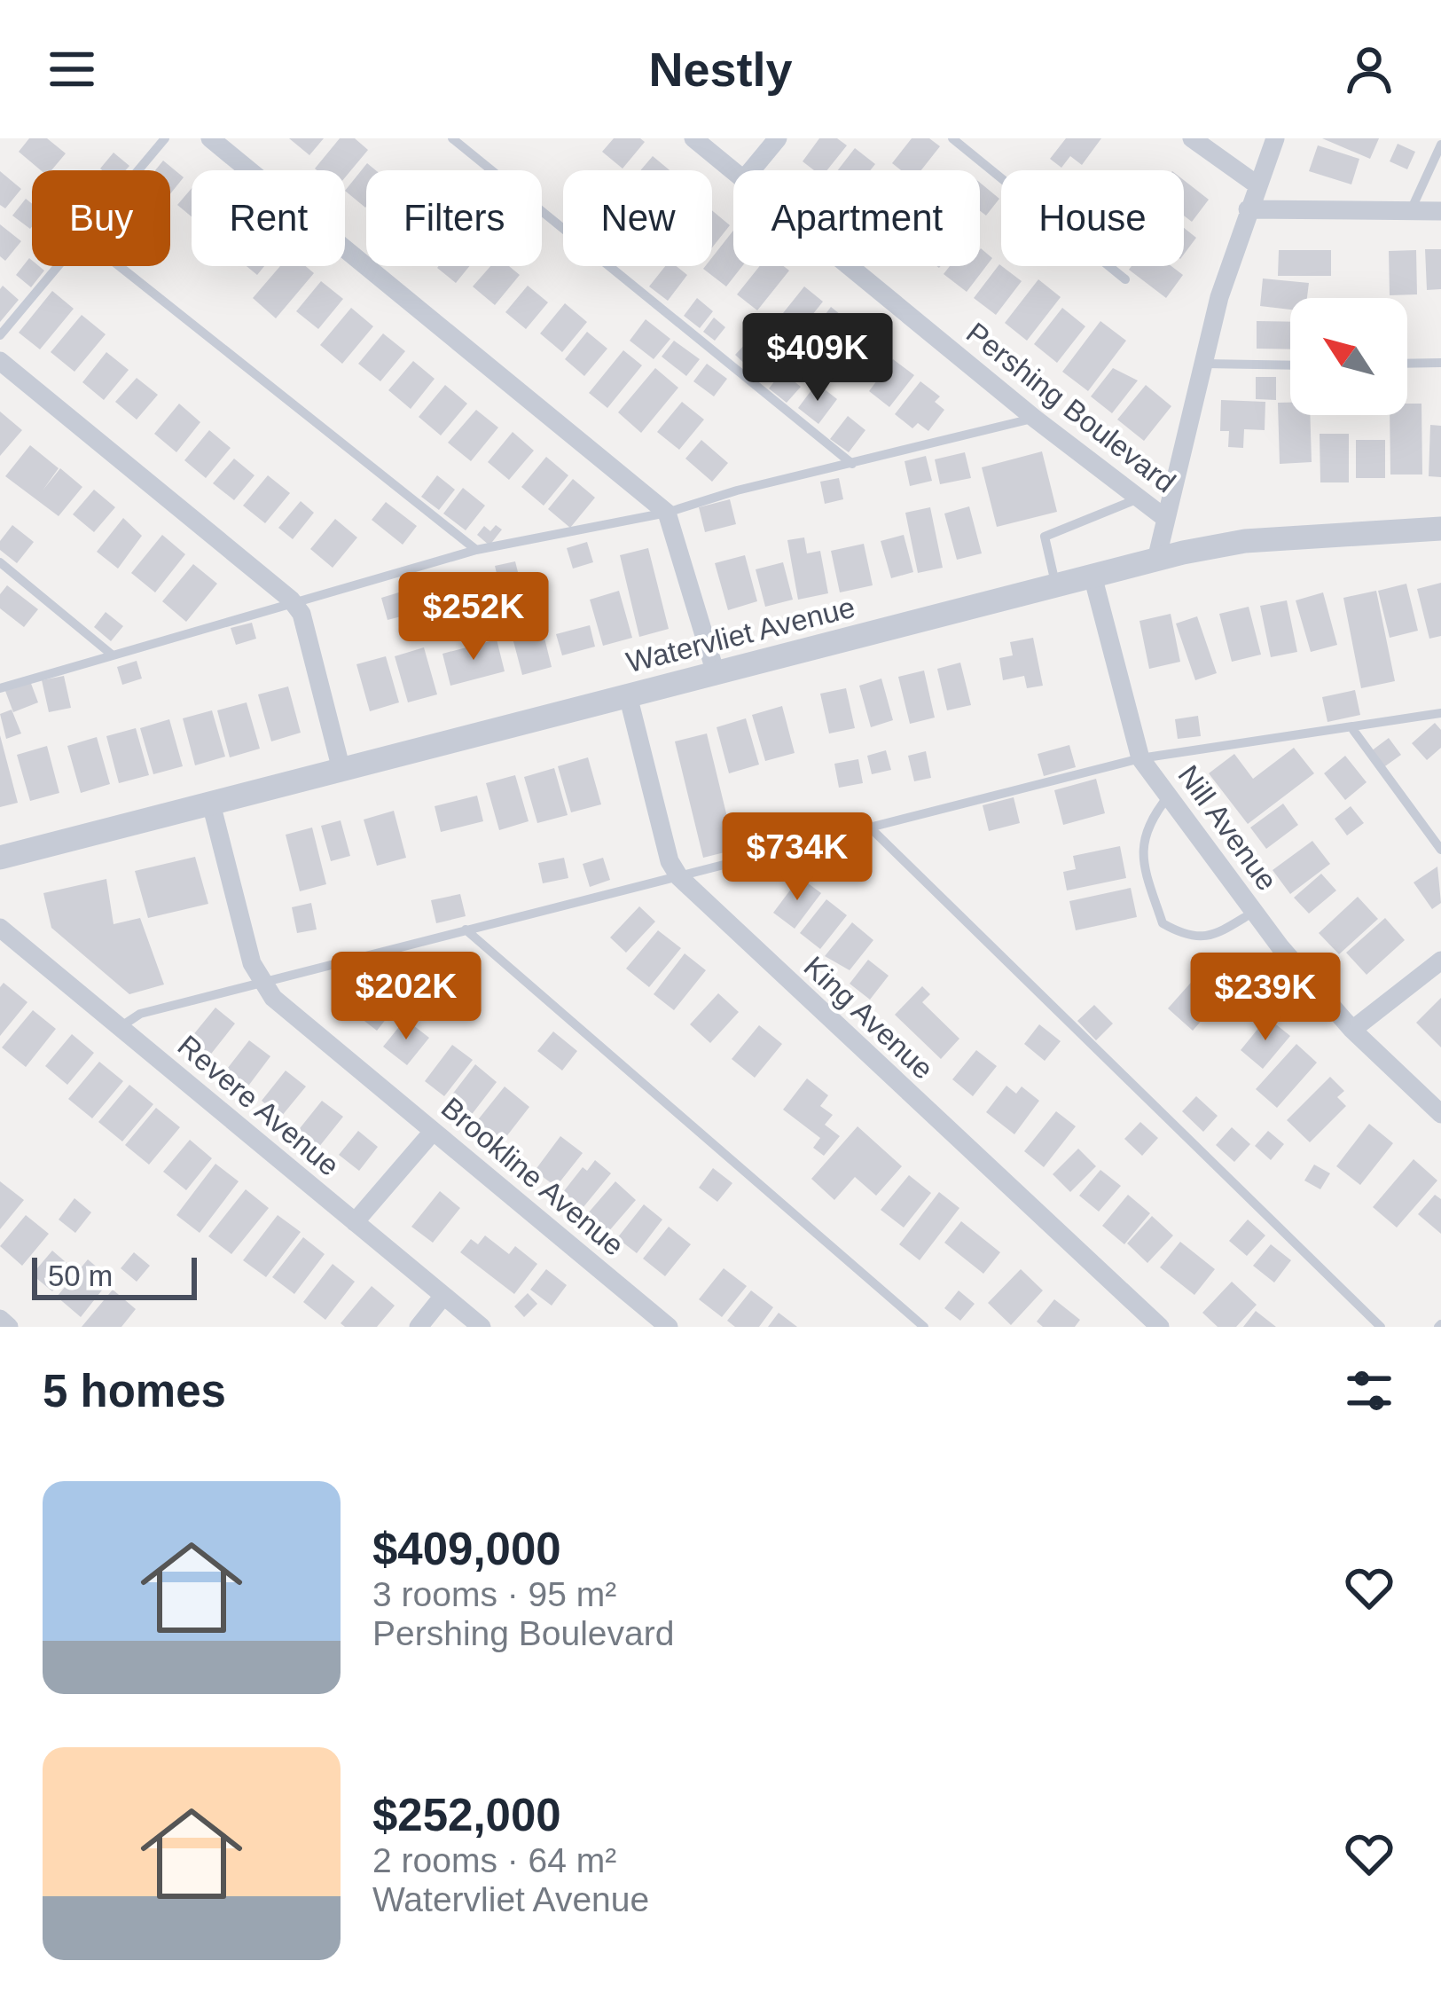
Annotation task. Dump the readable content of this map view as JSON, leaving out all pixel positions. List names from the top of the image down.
{
  "streets": {
    "street": [
      "Pershing Boulevard",
      "Watervliet Avenue",
      "Nill Avenue",
      "King Avenue",
      "Revere Avenue",
      "Brookline Avenue"
    ]
  },
  "crossings": [
    ["Watervliet Avenue", "Nill Avenue"],
    ["Watervliet Avenue", "King Avenue"],
    ["Watervliet Avenue", "Brookline Avenue"]
  ],
  "scale_bar": "50 m",
  "north": "top left",
  "page": {
    "header": "Nestly",
    "chip": [
      "Buy",
      "Rent",
      "Filters",
      "New",
      "Apartment",
      "House"
    ],
    "price": [
      "$409K",
      "$252K",
      "$734K",
      "$202K",
      "$239K"
    ],
    "scale": "50 m",
    "heading": "5 homes",
    "list": [
      {
        "name": "$409,000",
        "note": "3 rooms · 95 m² · Pershing Boulevard"
      },
      {
        "name": "$252,000",
        "note": "2 rooms · 64 m² · Watervliet Avenue"
      }
    ]
  }
}
